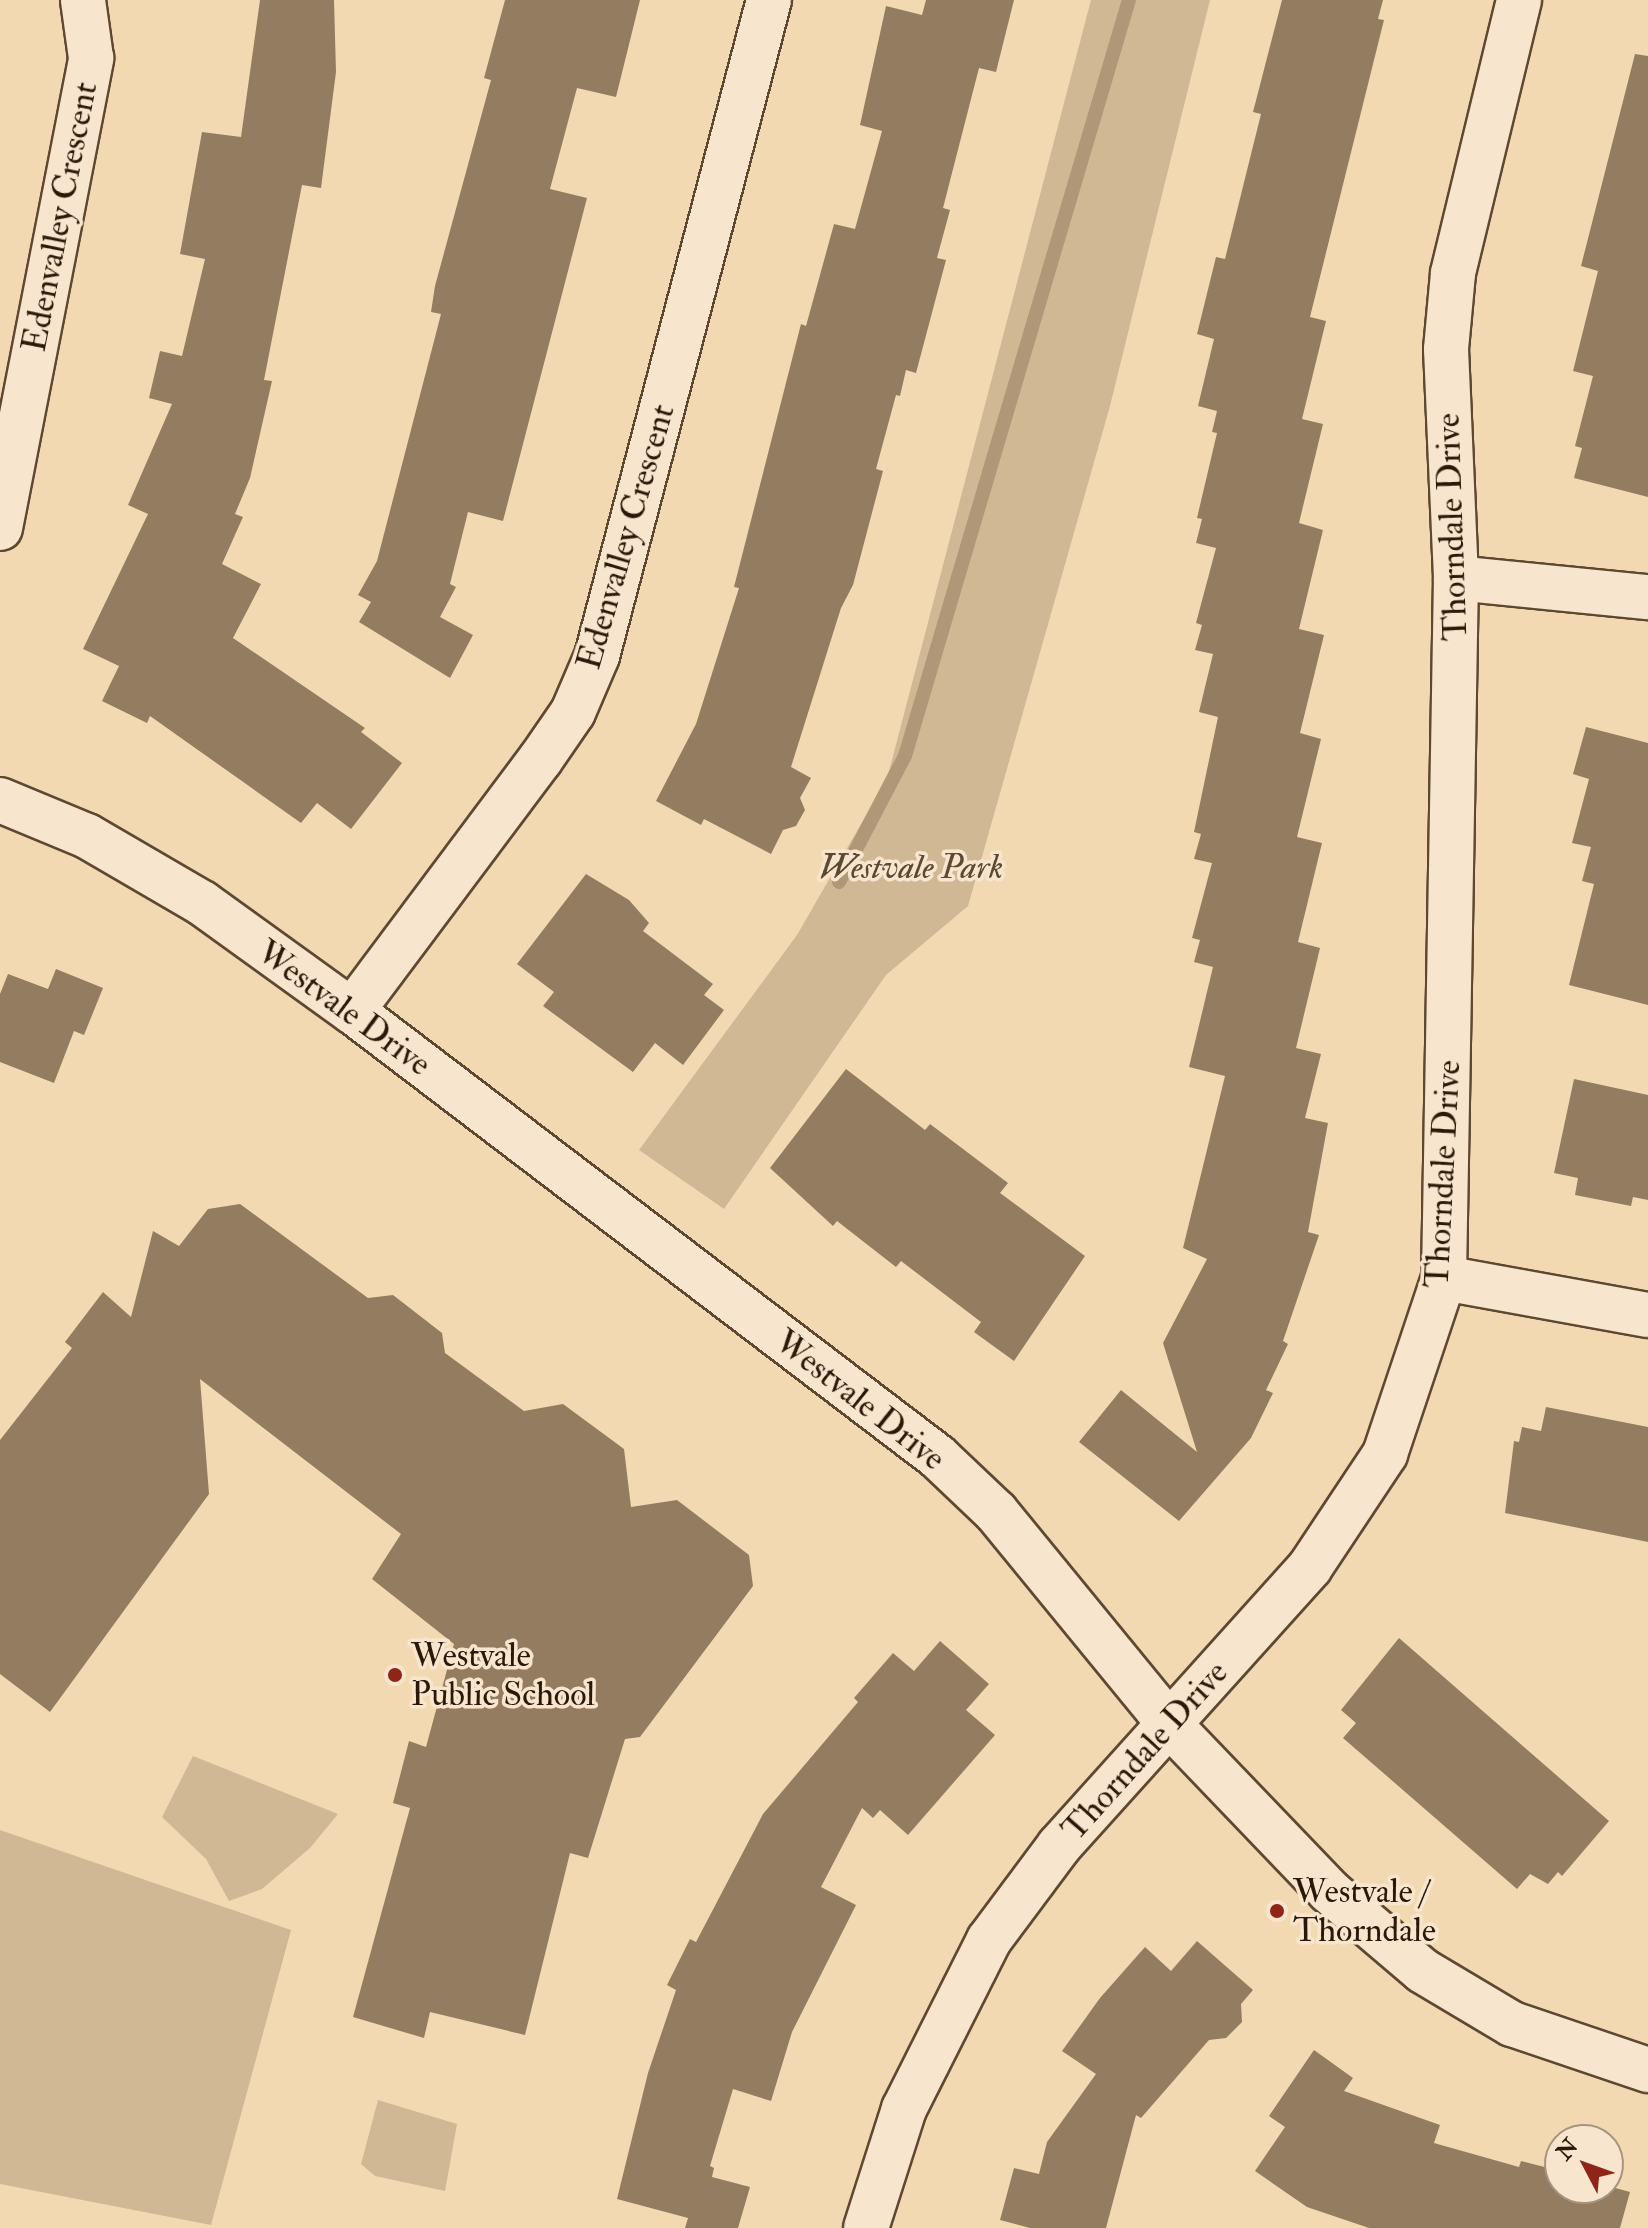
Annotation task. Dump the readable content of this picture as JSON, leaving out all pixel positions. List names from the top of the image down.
{
  "streets": {
    "street": ["Edenvalley Crescent", "Thorndale Drive", "Westvale Drive"]
  },
  "crossings": [
    ["Edenvalley Crescent", "Westvale Drive"],
    ["Thorndale Drive", "Westvale Drive"]
  ],
  "parks": ["Westvale Park"],
  "places": ["Westvale Public School", "Westvale / Thorndale"],
  "north": "top left"
}
